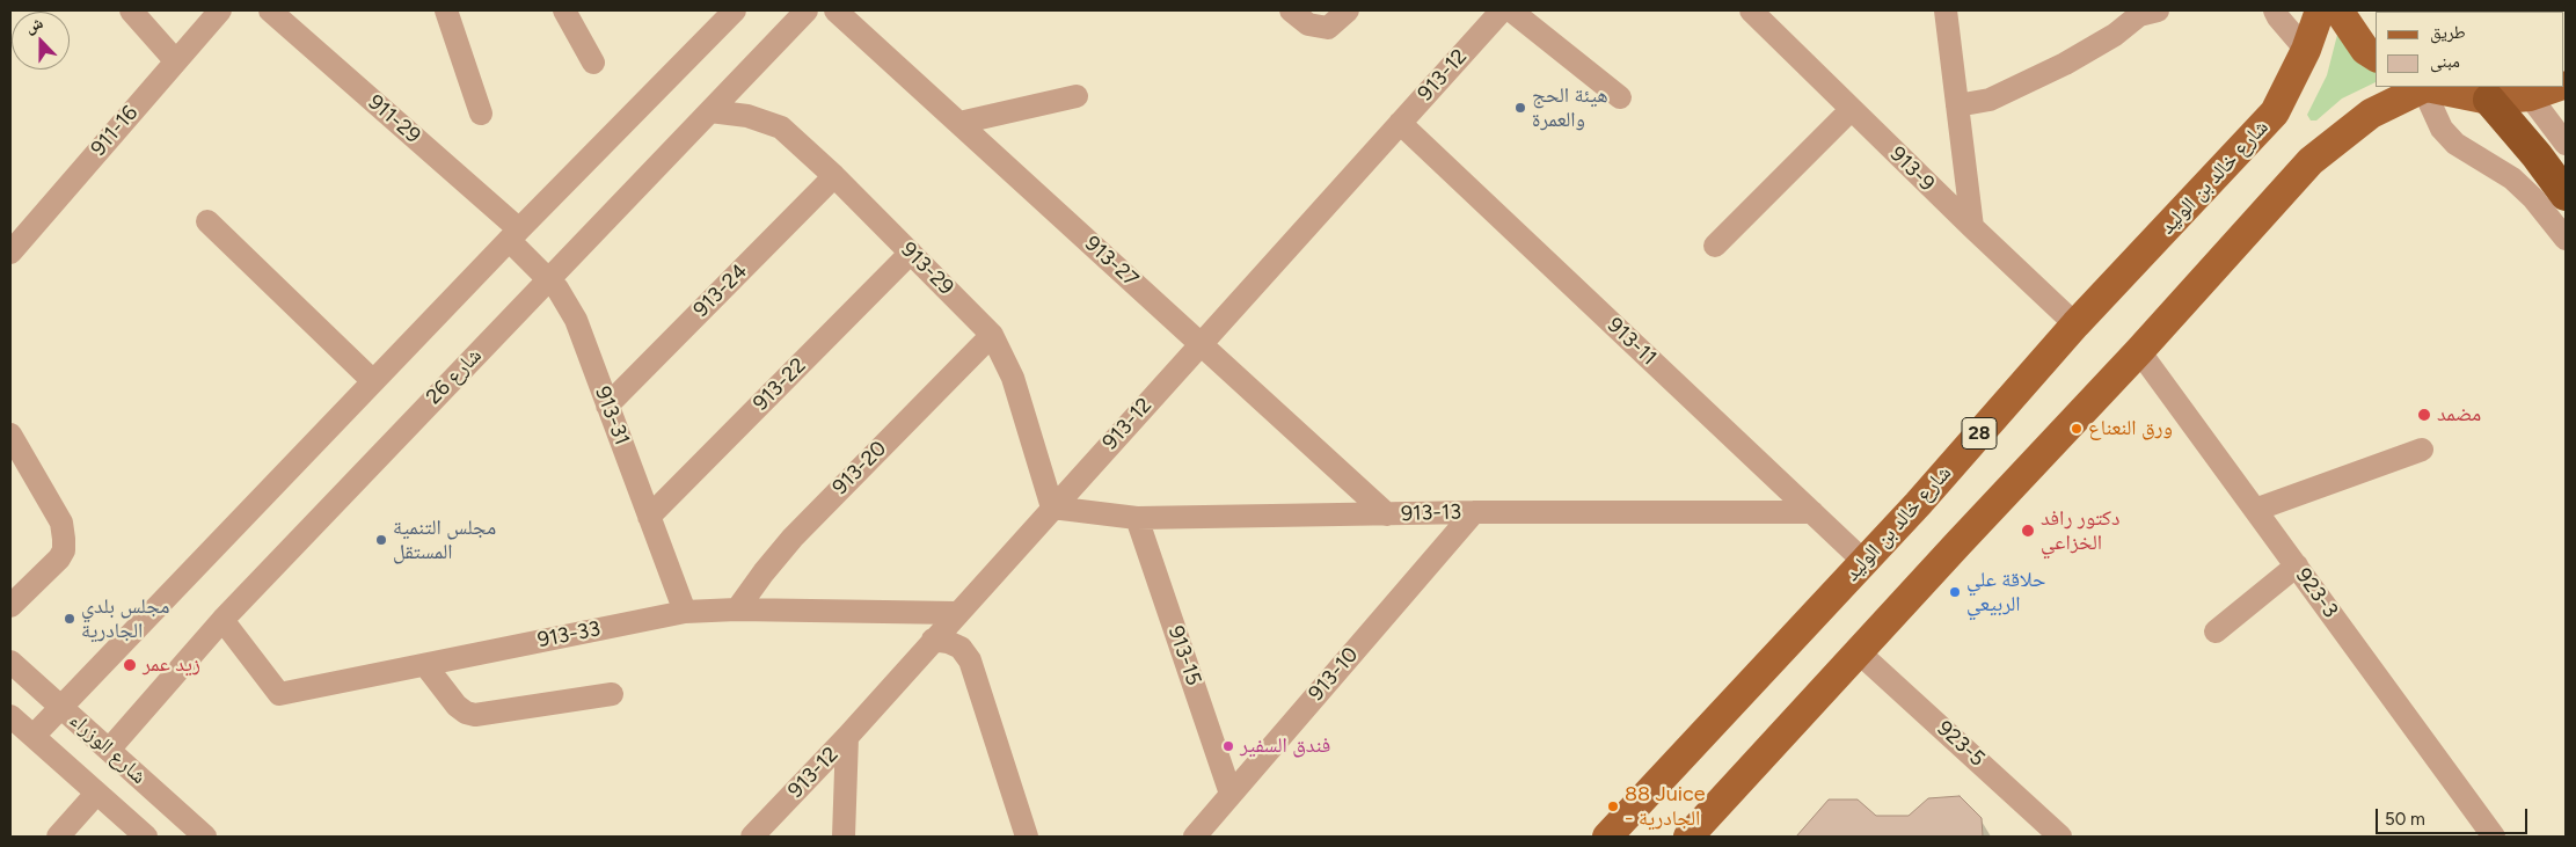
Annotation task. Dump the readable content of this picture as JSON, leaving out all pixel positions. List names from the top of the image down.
{
  "streets": {
    "main road": ["شارع خالد بن الوليد", "28"],
    "street": [
      "913-12",
      "911-29",
      "911-16",
      "913-9",
      "913-27",
      "913-29",
      "913-24",
      "913-11",
      "شارع 26",
      "913-22",
      "913-31",
      "913-20",
      "913-13",
      "923-3",
      "913-33",
      "913-15",
      "913-10",
      "923-5",
      "شارع الوزراء"
    ]
  },
  "crossings": [
    ["913-12", "913-27"],
    ["913-12", "913-29"],
    ["913-12", "913-11"],
    ["913-12", "913-13"],
    ["913-12", "913-33"],
    ["911-29", "913-31"],
    ["913-9", "شارع خالد بن الوليد"],
    ["شارع خالد بن الوليد", "913-11"],
    ["913-27", "913-13"],
    ["913-29", "913-24"],
    ["913-29", "شارع 26"],
    ["913-29", "913-22"],
    ["913-29", "913-20"],
    ["913-29", "913-13"],
    ["913-24", "913-31"],
    ["913-11", "913-13"],
    ["شارع 26", "913-31"],
    ["شارع 26", "913-33"],
    ["شارع 26", "شارع الوزراء"],
    ["913-22", "913-31"],
    ["913-31", "913-33"],
    ["913-20", "913-33"],
    ["913-13", "913-15"],
    ["913-13", "913-10"],
    ["913-15", "913-10"]
  ],
  "places": [
    "هيئة الحج والعمرة",
    "مضمد",
    "ورق النعناع",
    "دكتور رافد الخزاعي",
    "مجلس التنمية المستقل",
    "حلاقة علي الربيعي",
    "مجلس بلدي الجادرية",
    "زيد عمر",
    "فندق السفير",
    "88 Juice - الجادرية"
  ],
  "legend": ["طريق", "مبنى"],
  "scale_bar": "50 m",
  "north": "top"
}
